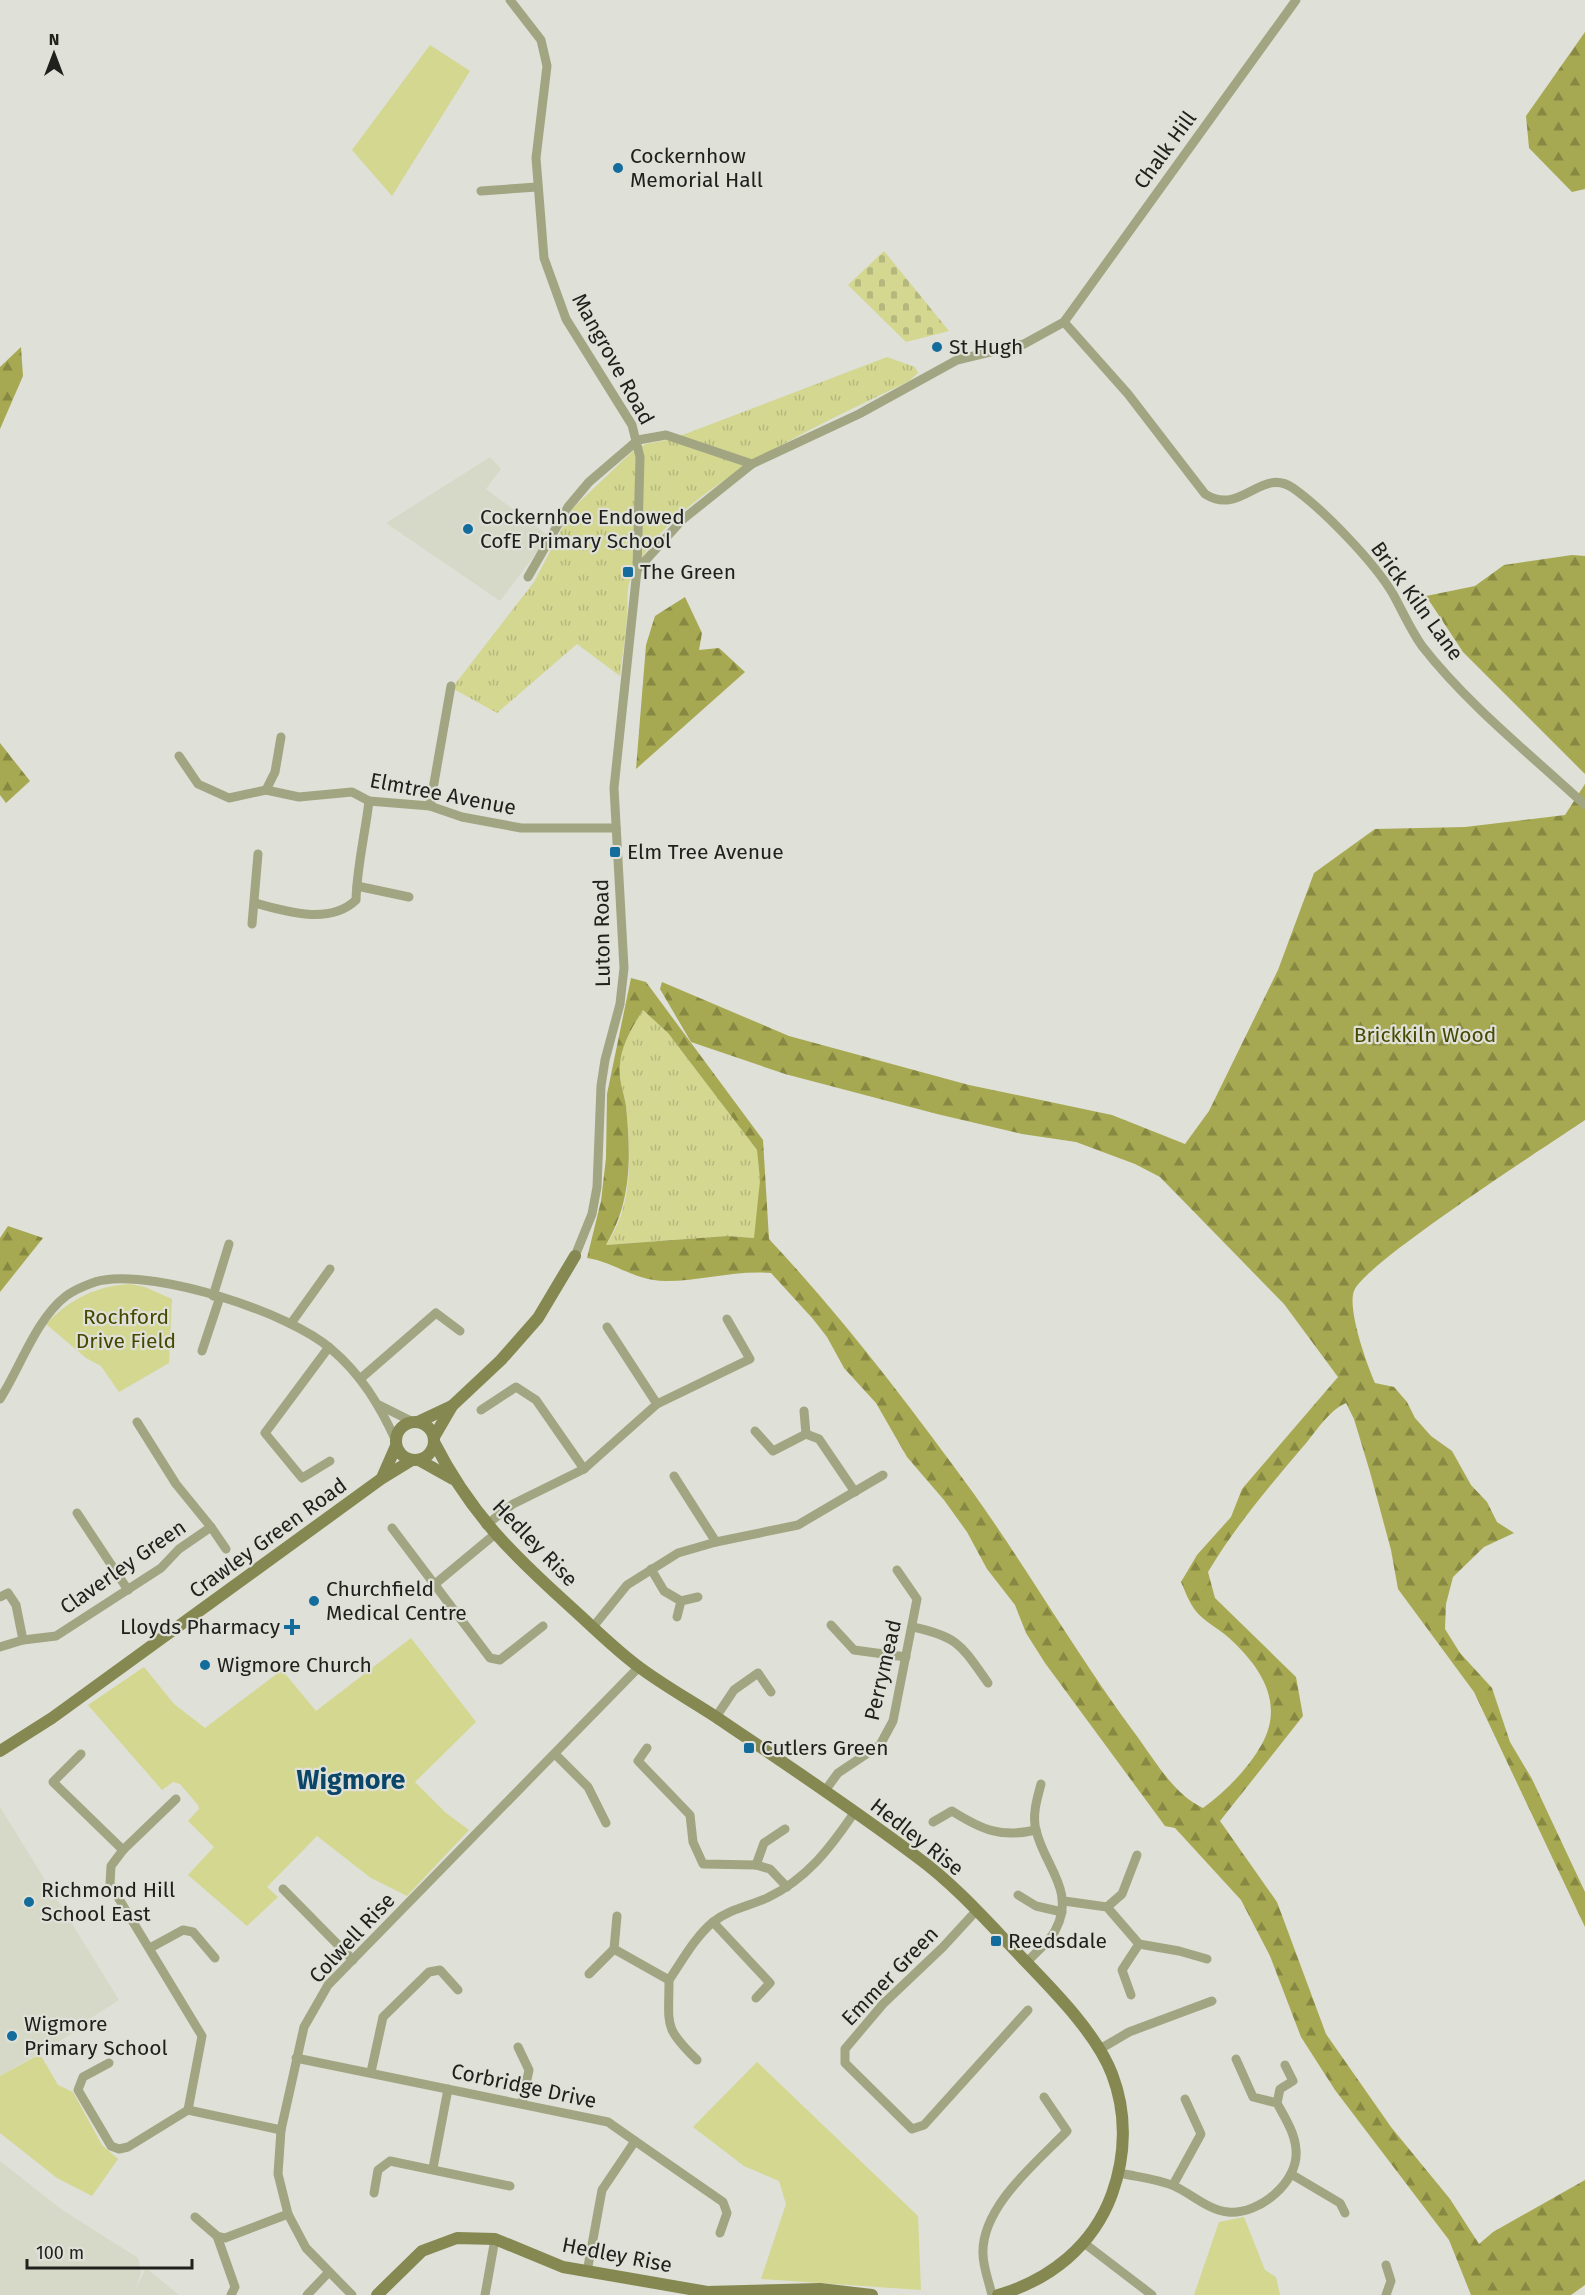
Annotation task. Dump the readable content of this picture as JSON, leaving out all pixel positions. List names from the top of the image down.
{
  "streets": {
    "street": [
      "Chalk Hill",
      "Mangrove Road",
      "Brick Kiln Lane",
      "Elmtree Avenue",
      "Luton Road",
      "Crawley Green Road",
      "Hedley Rise",
      "Claverley Green",
      "Perrymead",
      "Colwell Rise",
      "Emmer Green",
      "Corbridge Drive"
    ]
  },
  "crossings": [
    ["Chalk Hill", "Brick Kiln Lane"],
    ["Mangrove Road", "Luton Road"],
    ["Elmtree Avenue", "Luton Road"],
    ["Crawley Green Road", "Hedley Rise"],
    ["Hedley Rise", "Perrymead"],
    ["Hedley Rise", "Colwell Rise"],
    ["Hedley Rise", "Emmer Green"],
    ["Colwell Rise", "Corbridge Drive"]
  ],
  "districts": ["Wigmore"],
  "parks": ["Brickkiln Wood", "Rochford Drive Field"],
  "places": {
    "other": [
      "Cockernhow Memorial Hall",
      "St Hugh",
      "Cockernhoe Endowed CofE Primary School",
      "Churchfield Medical Centre",
      "Wigmore Church",
      "Richmond Hill School East",
      "Wigmore Primary School"
    ],
    "transit": [
      "The Green",
      "Elm Tree Avenue",
      "Cutlers Green",
      "Reedsdale"
    ],
    "health": ["Lloyds Pharmacy"]
  },
  "scale_bar": "100 m",
  "north": "top"
}
